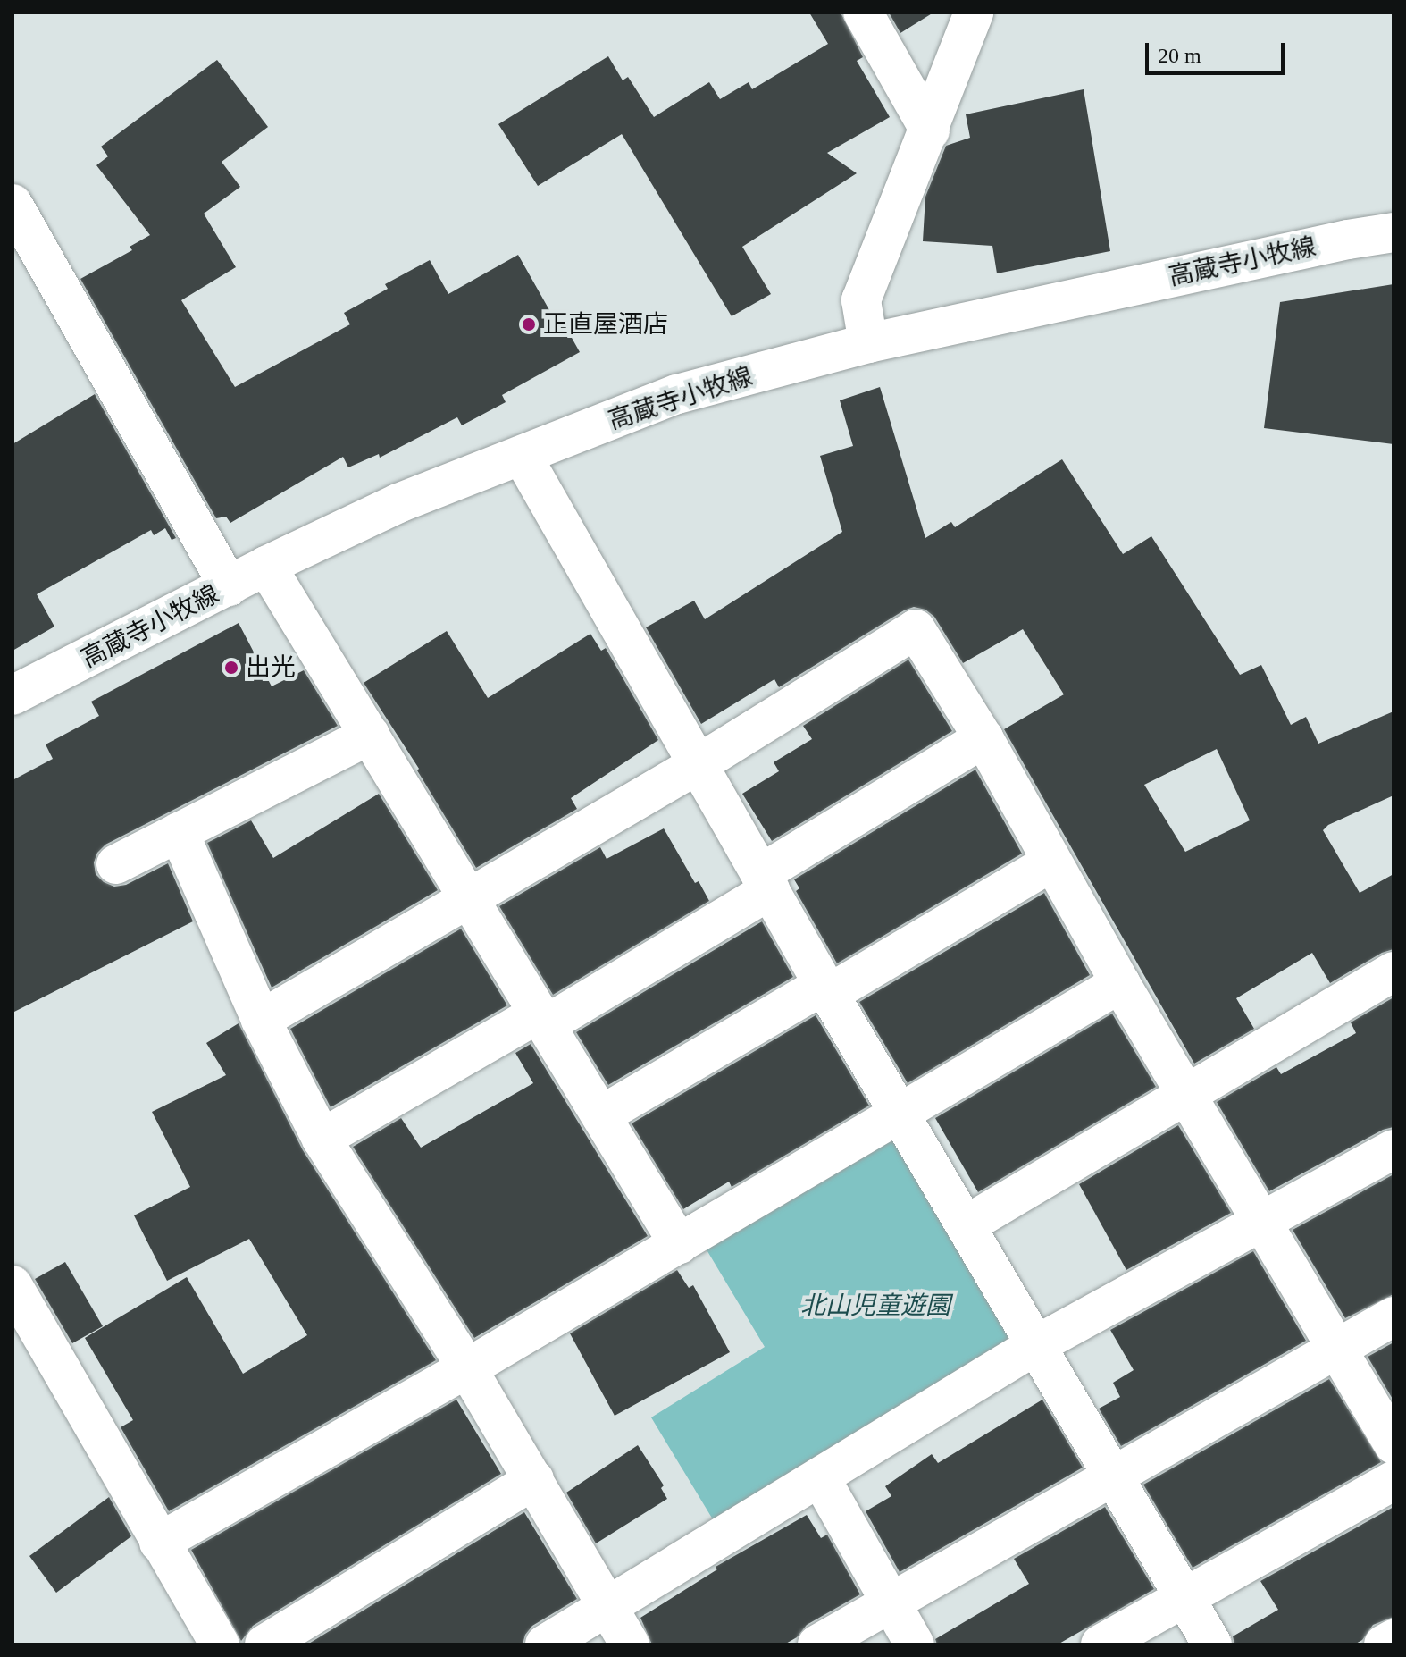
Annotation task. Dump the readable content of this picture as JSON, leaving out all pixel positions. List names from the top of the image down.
{
  "streets": {
    "street": ["高蔵寺小牧線"]
  },
  "parks": ["北山児童遊園"],
  "places": ["正直屋酒店", "出光"],
  "scale_bar": "20 m"
}
